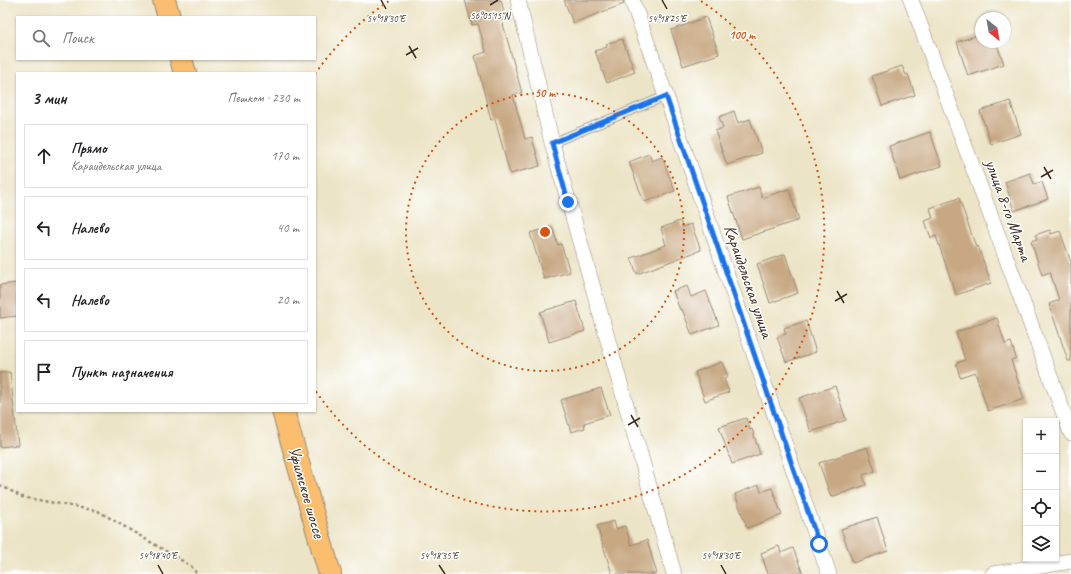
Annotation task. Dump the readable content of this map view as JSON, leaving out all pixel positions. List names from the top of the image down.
{
  "streets": {
    "main road": ["Уфимское шоссе"],
    "street": ["улица 8-го Марта", "Караидельская улица"]
  },
  "north": "bottom right",
  "page": {
    "search": "Поиск",
    "heading": ["3 мин", "Пешком · 230 m"],
    "list": [
      ["Прямо", "Караидельская улица", "170 m"],
      ["Налево", "40 m"],
      ["Налево", "20 m"],
      "Пункт назначения"
    ],
    "map_buttons": ["+", "−"]
  },
  "coordinates": [
    "56°05'15\"N",
    "54°18'30\"E",
    "54°18'25\"E",
    "54°18'40\"E",
    "54°18'35\"E"
  ],
  "rings": ["100 m", "50 m"]
}
